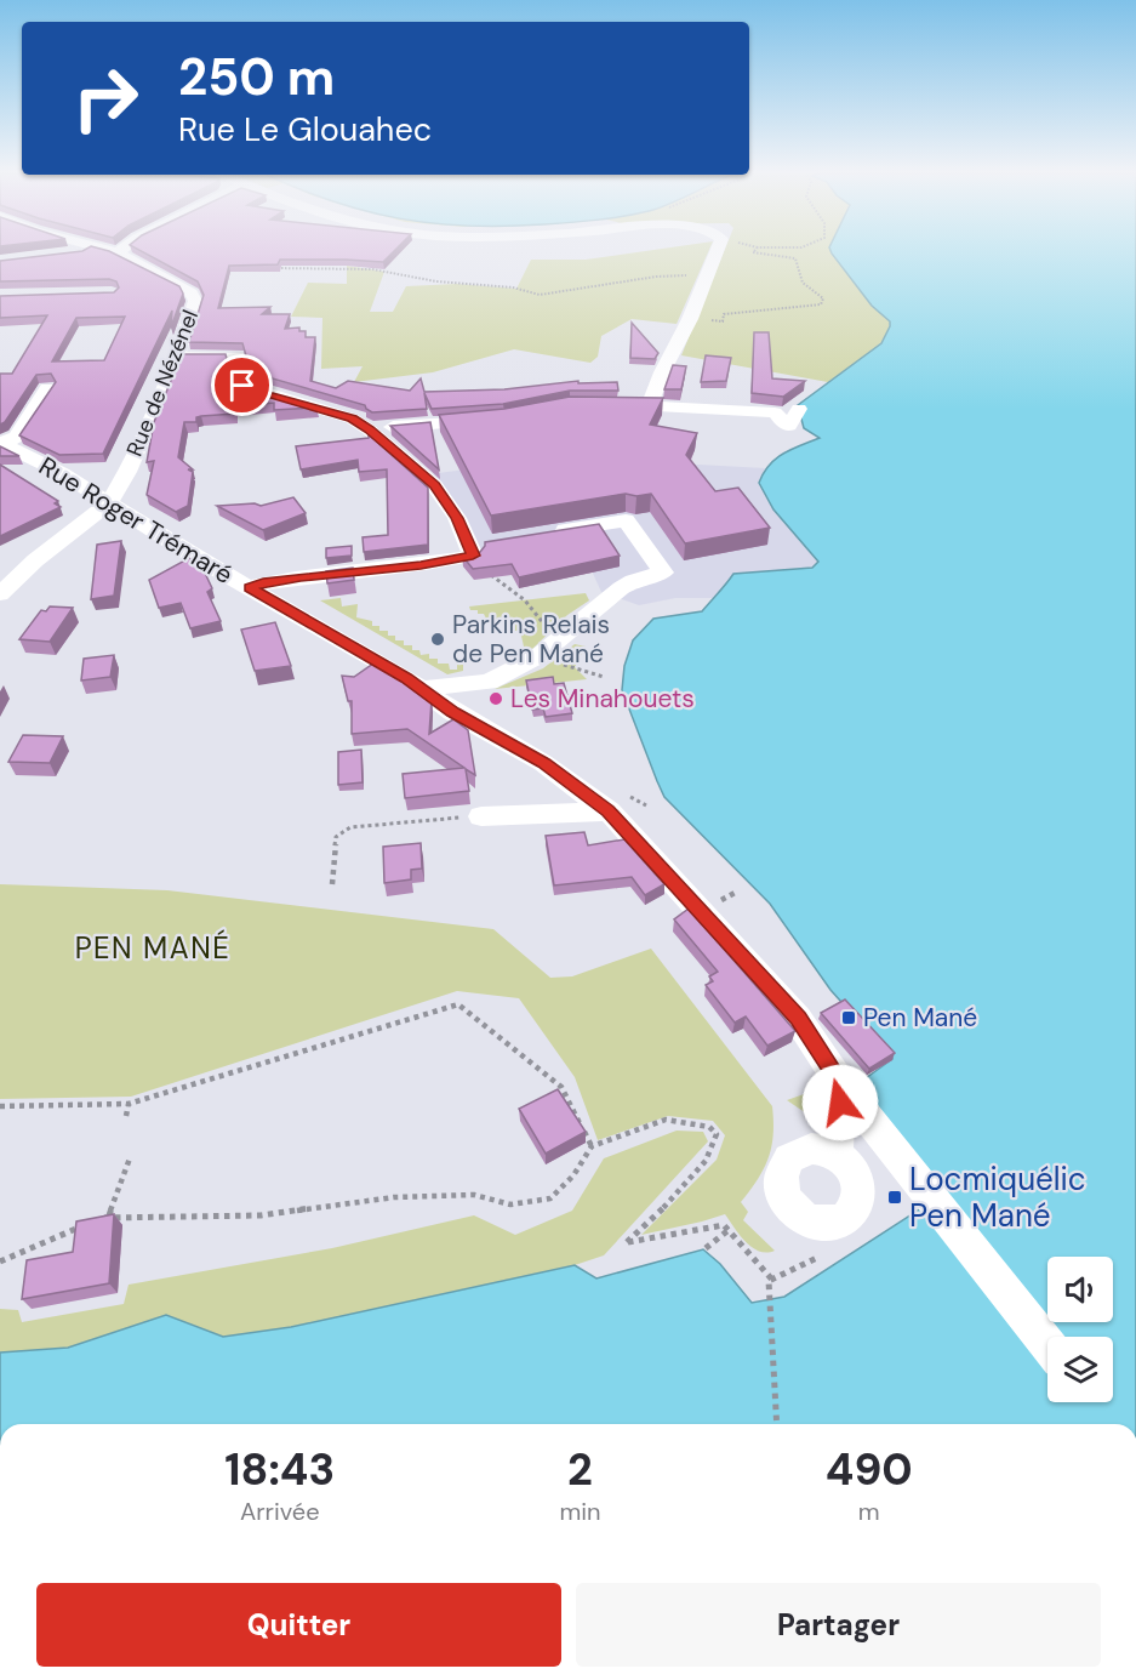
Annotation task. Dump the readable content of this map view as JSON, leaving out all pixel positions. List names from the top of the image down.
{
  "streets": {
    "street": ["Rue de Nézénel", "Rue Roger Trémaré"]
  },
  "crossings": [
    ["Rue de Nézénel", "Rue Roger Trémaré"]
  ],
  "districts": ["PEN MANÉ"],
  "places": {
    "other": ["Parkins Relais de Pen Mané", "Les Minahouets"],
    "transit": ["Pen Mané", "Locmiquélic Pen Mané"]
  },
  "page": {
    "turn": ["250 m", "Rue Le Glouahec"],
    "eta": [
      "18:43",
      "Arrivée",
      "2",
      "min",
      "490",
      "m"
    ],
    "buttons": ["Quitter", "Partager"]
  }
}
